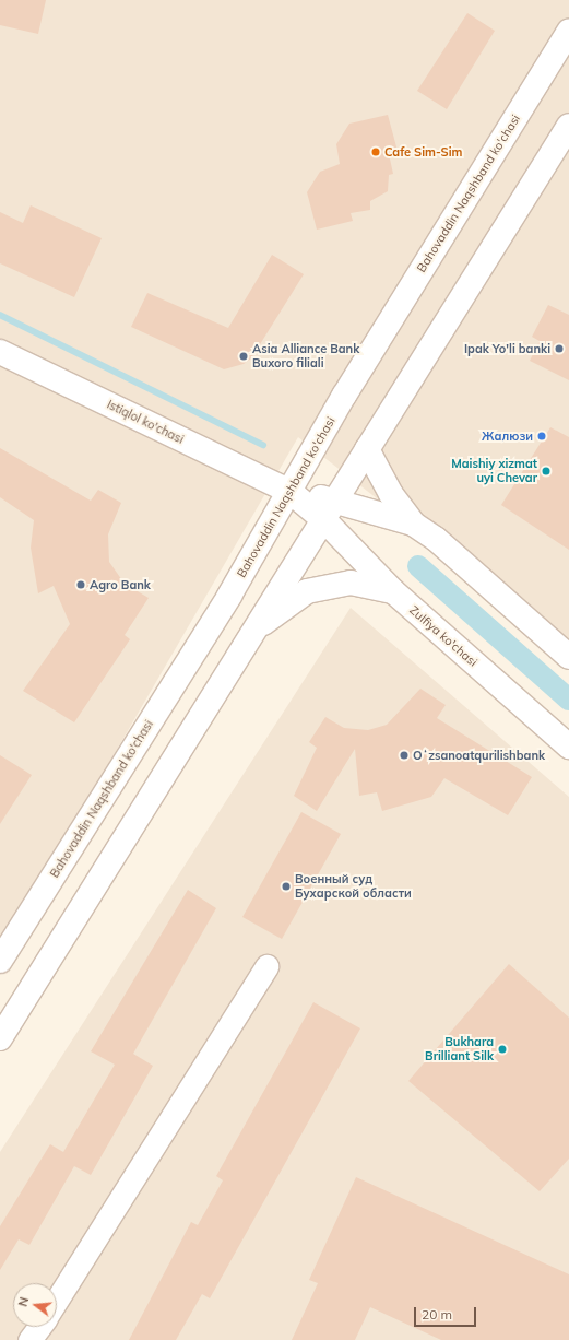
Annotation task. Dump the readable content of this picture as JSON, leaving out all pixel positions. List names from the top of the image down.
{
  "streets": {
    "main road": ["Bahovaddin Naqshband ko'chasi", "Istiqlol ko'chasi", "Zulfiya ko'chasi"]
  },
  "crossings": [
    ["Bahovaddin Naqshband ko'chasi", "Istiqlol ko'chasi"],
    ["Bahovaddin Naqshband ko'chasi", "Zulfiya ko'chasi"],
    ["Istiqlol ko'chasi", "Zulfiya ko'chasi"]
  ],
  "places": [
    "Cafe Sim-Sim",
    "Ipak Yo'li banki",
    "Asia Alliance Bank Buxoro filiali",
    "Жалюзи",
    "Maishiy xizmat uyi Chevar",
    "Agro Bank",
    "Oʻzsanoatqurilishbank",
    "Военный суд Бухарской области",
    "Bukhara Brilliant Silk"
  ],
  "scale_bar": "20 m",
  "north": "left"
}
